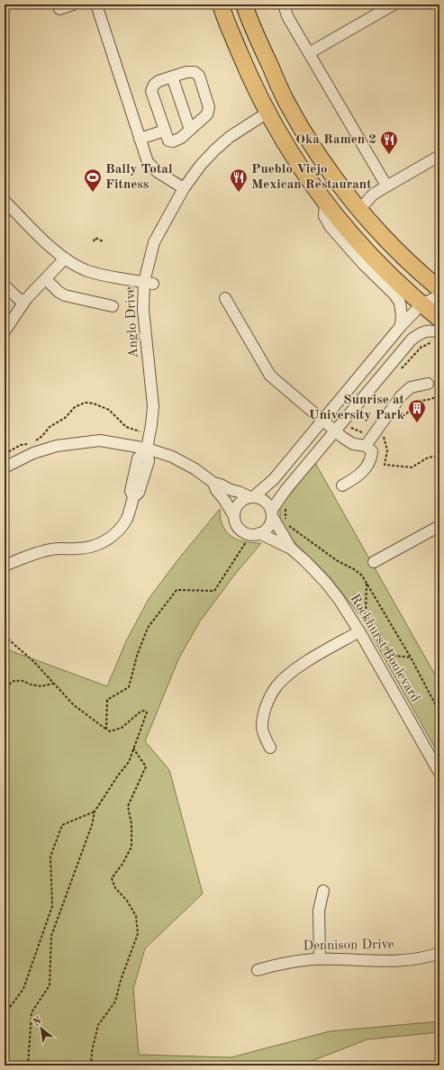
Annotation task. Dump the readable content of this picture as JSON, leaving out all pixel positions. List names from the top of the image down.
{
  "streets": {
    "street": ["Anglo Drive", "Rockhurst Boulevard", "Dennison Drive"]
  },
  "places": {
    "restaurant": ["Oka Ramen 2", "Pueblo Viejo Mexican Restaurant"],
    "sports": ["Bally Total Fitness"],
    "building": ["Sunrise at University Park"]
  },
  "north": "top left"
}
